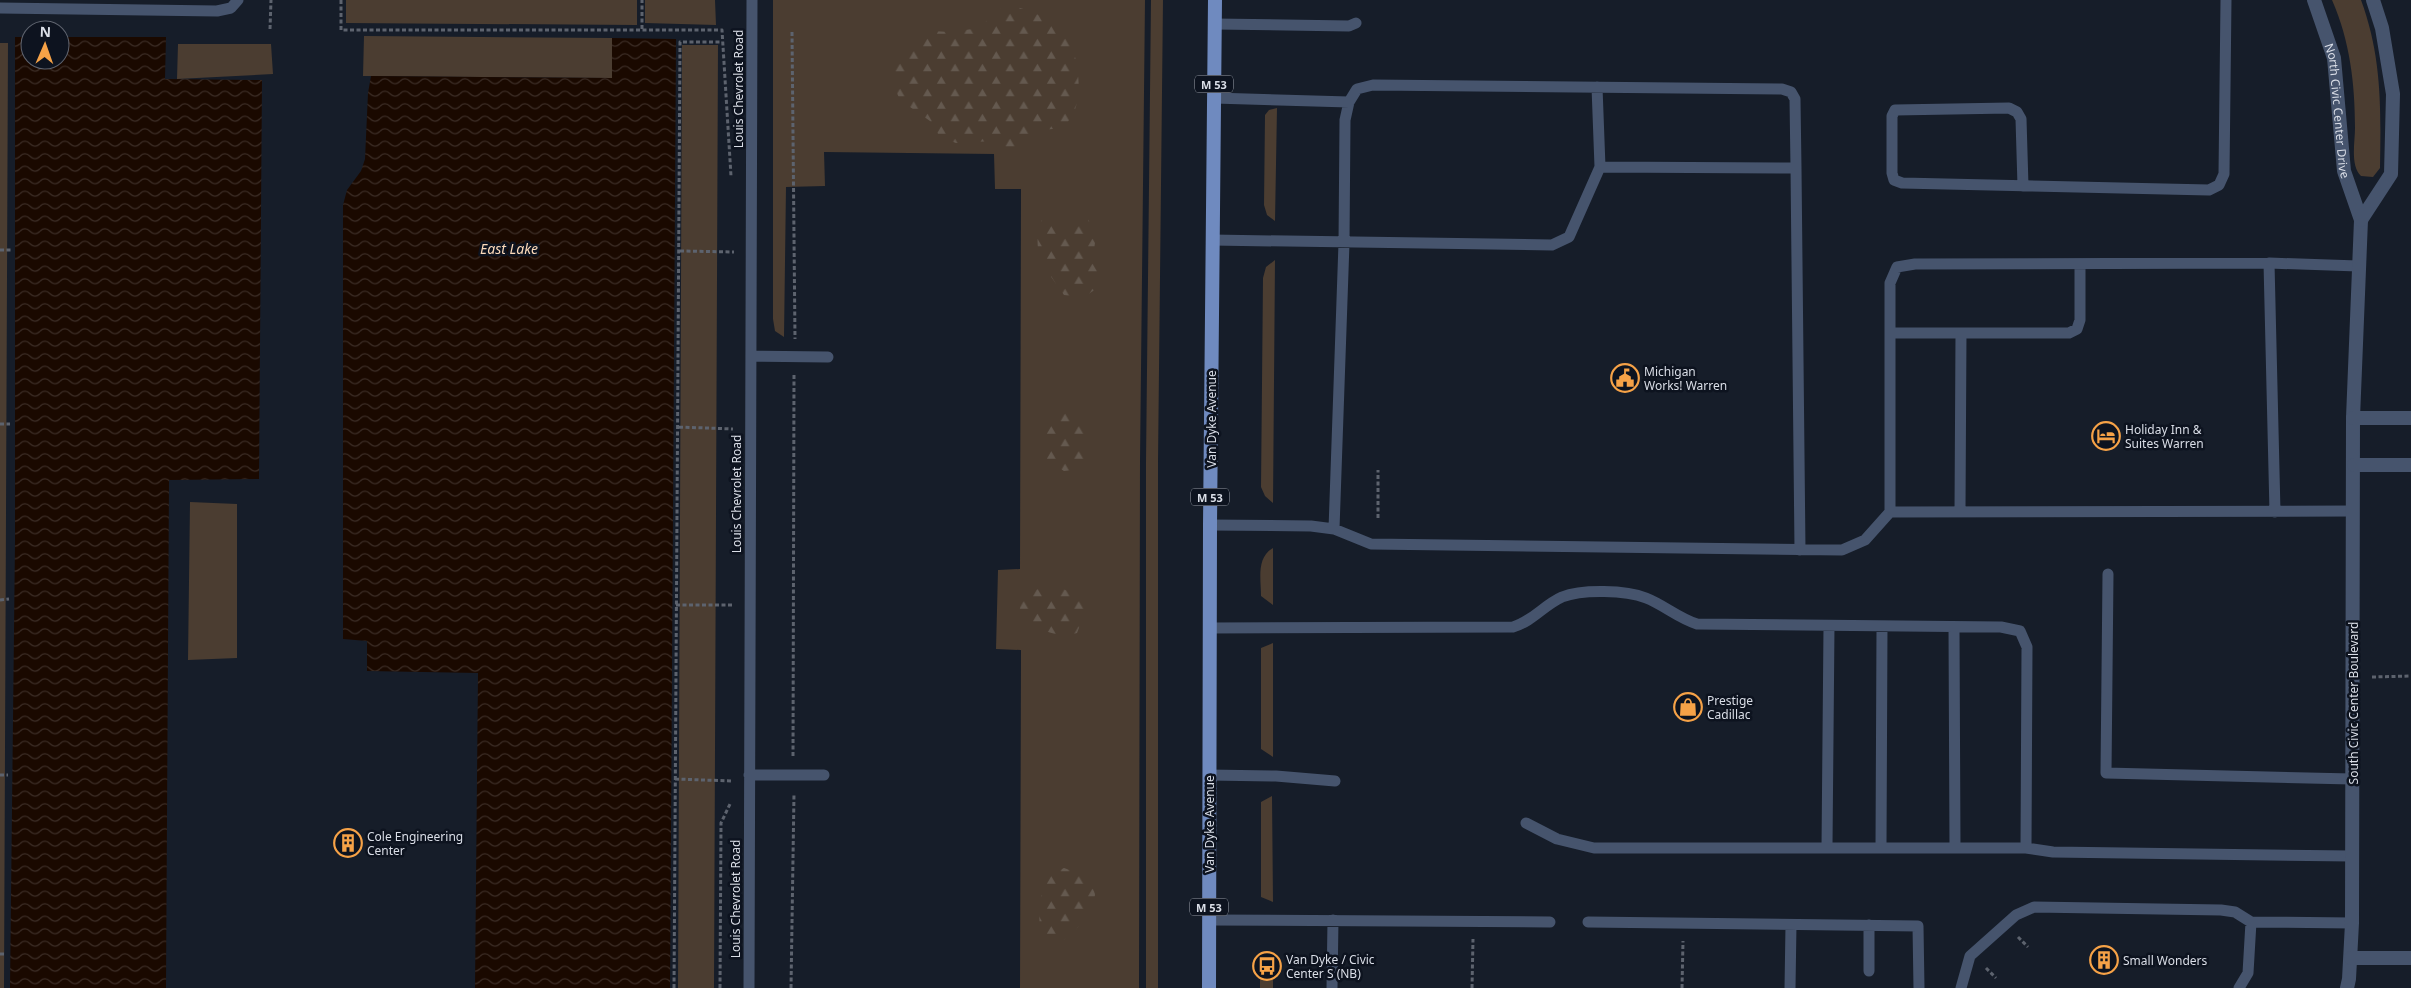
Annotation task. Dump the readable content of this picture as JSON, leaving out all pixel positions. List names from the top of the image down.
{
  "streets": {
    "main road": ["M 53", "Van Dyke Avenue"],
    "street": ["North Civic Center Drive", "South Civic Center Boulevard"],
    "lane": ["Louis Chevrolet Road"]
  },
  "crossings": [
    ["North Civic Center Drive", "South Civic Center Boulevard"]
  ],
  "water": ["East Lake"],
  "places": {
    "public building": ["Michigan Works! Warren"],
    "hotel": ["Holiday Inn & Suites Warren"],
    "shop": ["Prestige Cadillac"],
    "building": ["Cole Engineering Center", "Small Wonders"],
    "bus stop": ["Van Dyke / Civic Center S (NB)"]
  },
  "north": "top"
}
